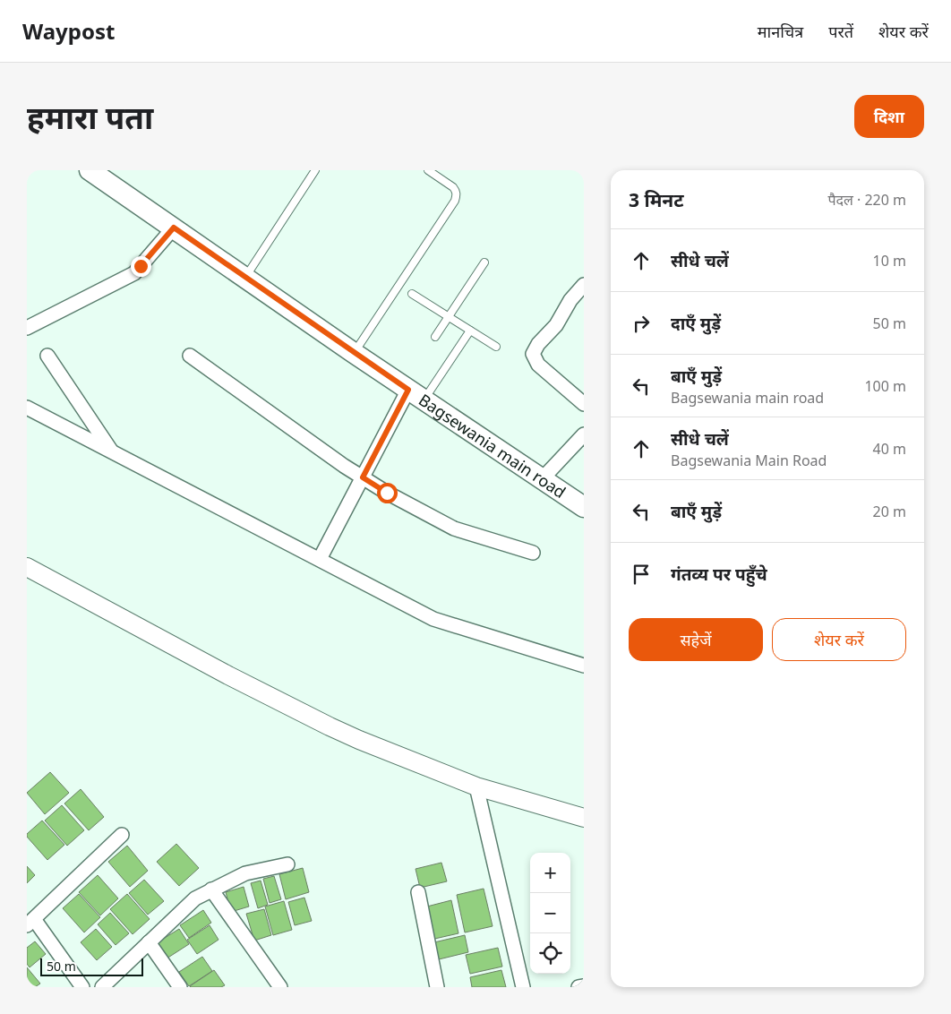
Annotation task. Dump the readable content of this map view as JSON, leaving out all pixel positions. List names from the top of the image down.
{
  "streets": {
    "main road": ["Bagsewania main road"]
  },
  "scale_bar": "50 m",
  "page": {
    "header": "Waypost",
    "nav": ["मानचित्र", "परतें", "शेयर करें"],
    "buttons": [
      "दिशा",
      ["सहेजें", "शेयर करें"]
    ],
    "title": "हमारा पता",
    "heading": ["3 मिनट", "पैदल · 220 m"],
    "list": [
      ["सीधे चलें", "10 m"],
      ["दाएँ मुड़ें", "50 m"],
      ["बाएँ मुड़ें", "Bagsewania main road", "100 m"],
      ["सीधे चलें", "Bagsewania Main Road", "40 m"],
      ["बाएँ मुड़ें", "20 m"],
      "गंतव्य पर पहुँचे"
    ],
    "map_buttons": ["+", "−"],
    "scale": "50 m"
  }
}
